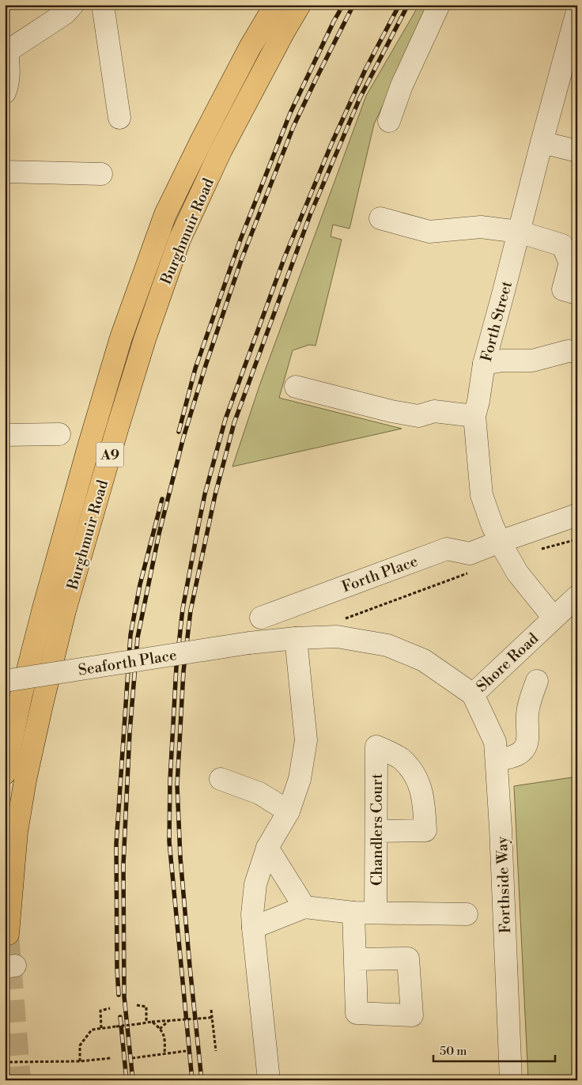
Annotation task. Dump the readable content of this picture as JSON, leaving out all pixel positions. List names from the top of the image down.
{
  "streets": {
    "main road": ["Burghmuir Road", "A9"],
    "street": [
      "Forth Street",
      "Forth Place",
      "Seaforth Place",
      "Shore Road",
      "Chandlers Court",
      "Forthside Way"
    ]
  },
  "crossings": [
    ["Forth Street", "Forth Place"],
    ["Forth Street", "Shore Road"],
    ["Seaforth Place", "Shore Road"],
    ["Shore Road", "Forthside Way"]
  ],
  "scale_bar": "50 m"
}
